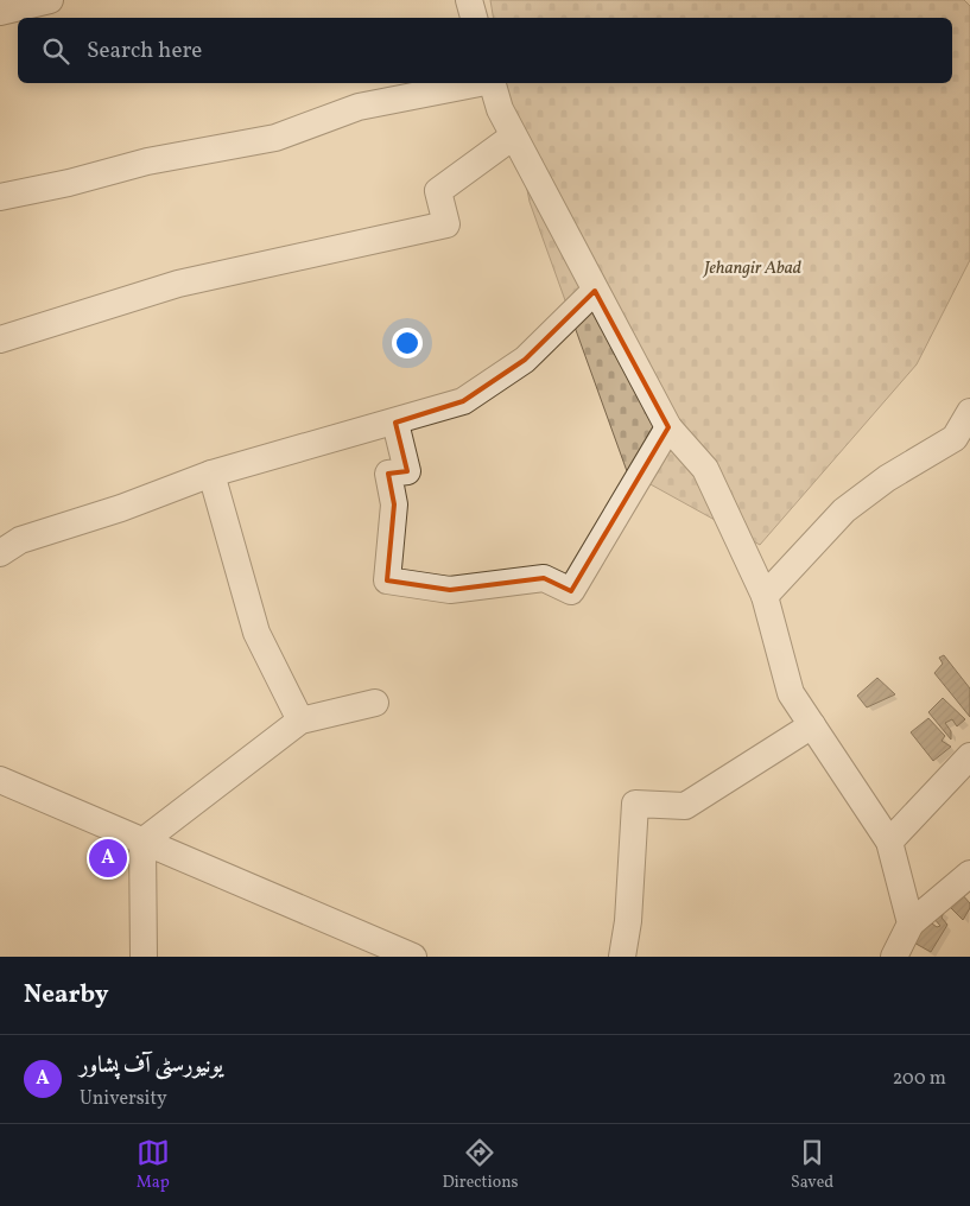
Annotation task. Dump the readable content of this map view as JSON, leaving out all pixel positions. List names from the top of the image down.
{
  "parks": ["Jehangir Abad"],
  "page": {
    "search": "Search here",
    "pins": "A",
    "heading": "Nearby",
    "list": [
      {
        "mark": "A",
        "name": "یونیورسٹی آف پشاور",
        "note": "University",
        "value": "200 m"
      }
    ],
    "nav": ["Map", "Directions", "Saved"]
  }
}
